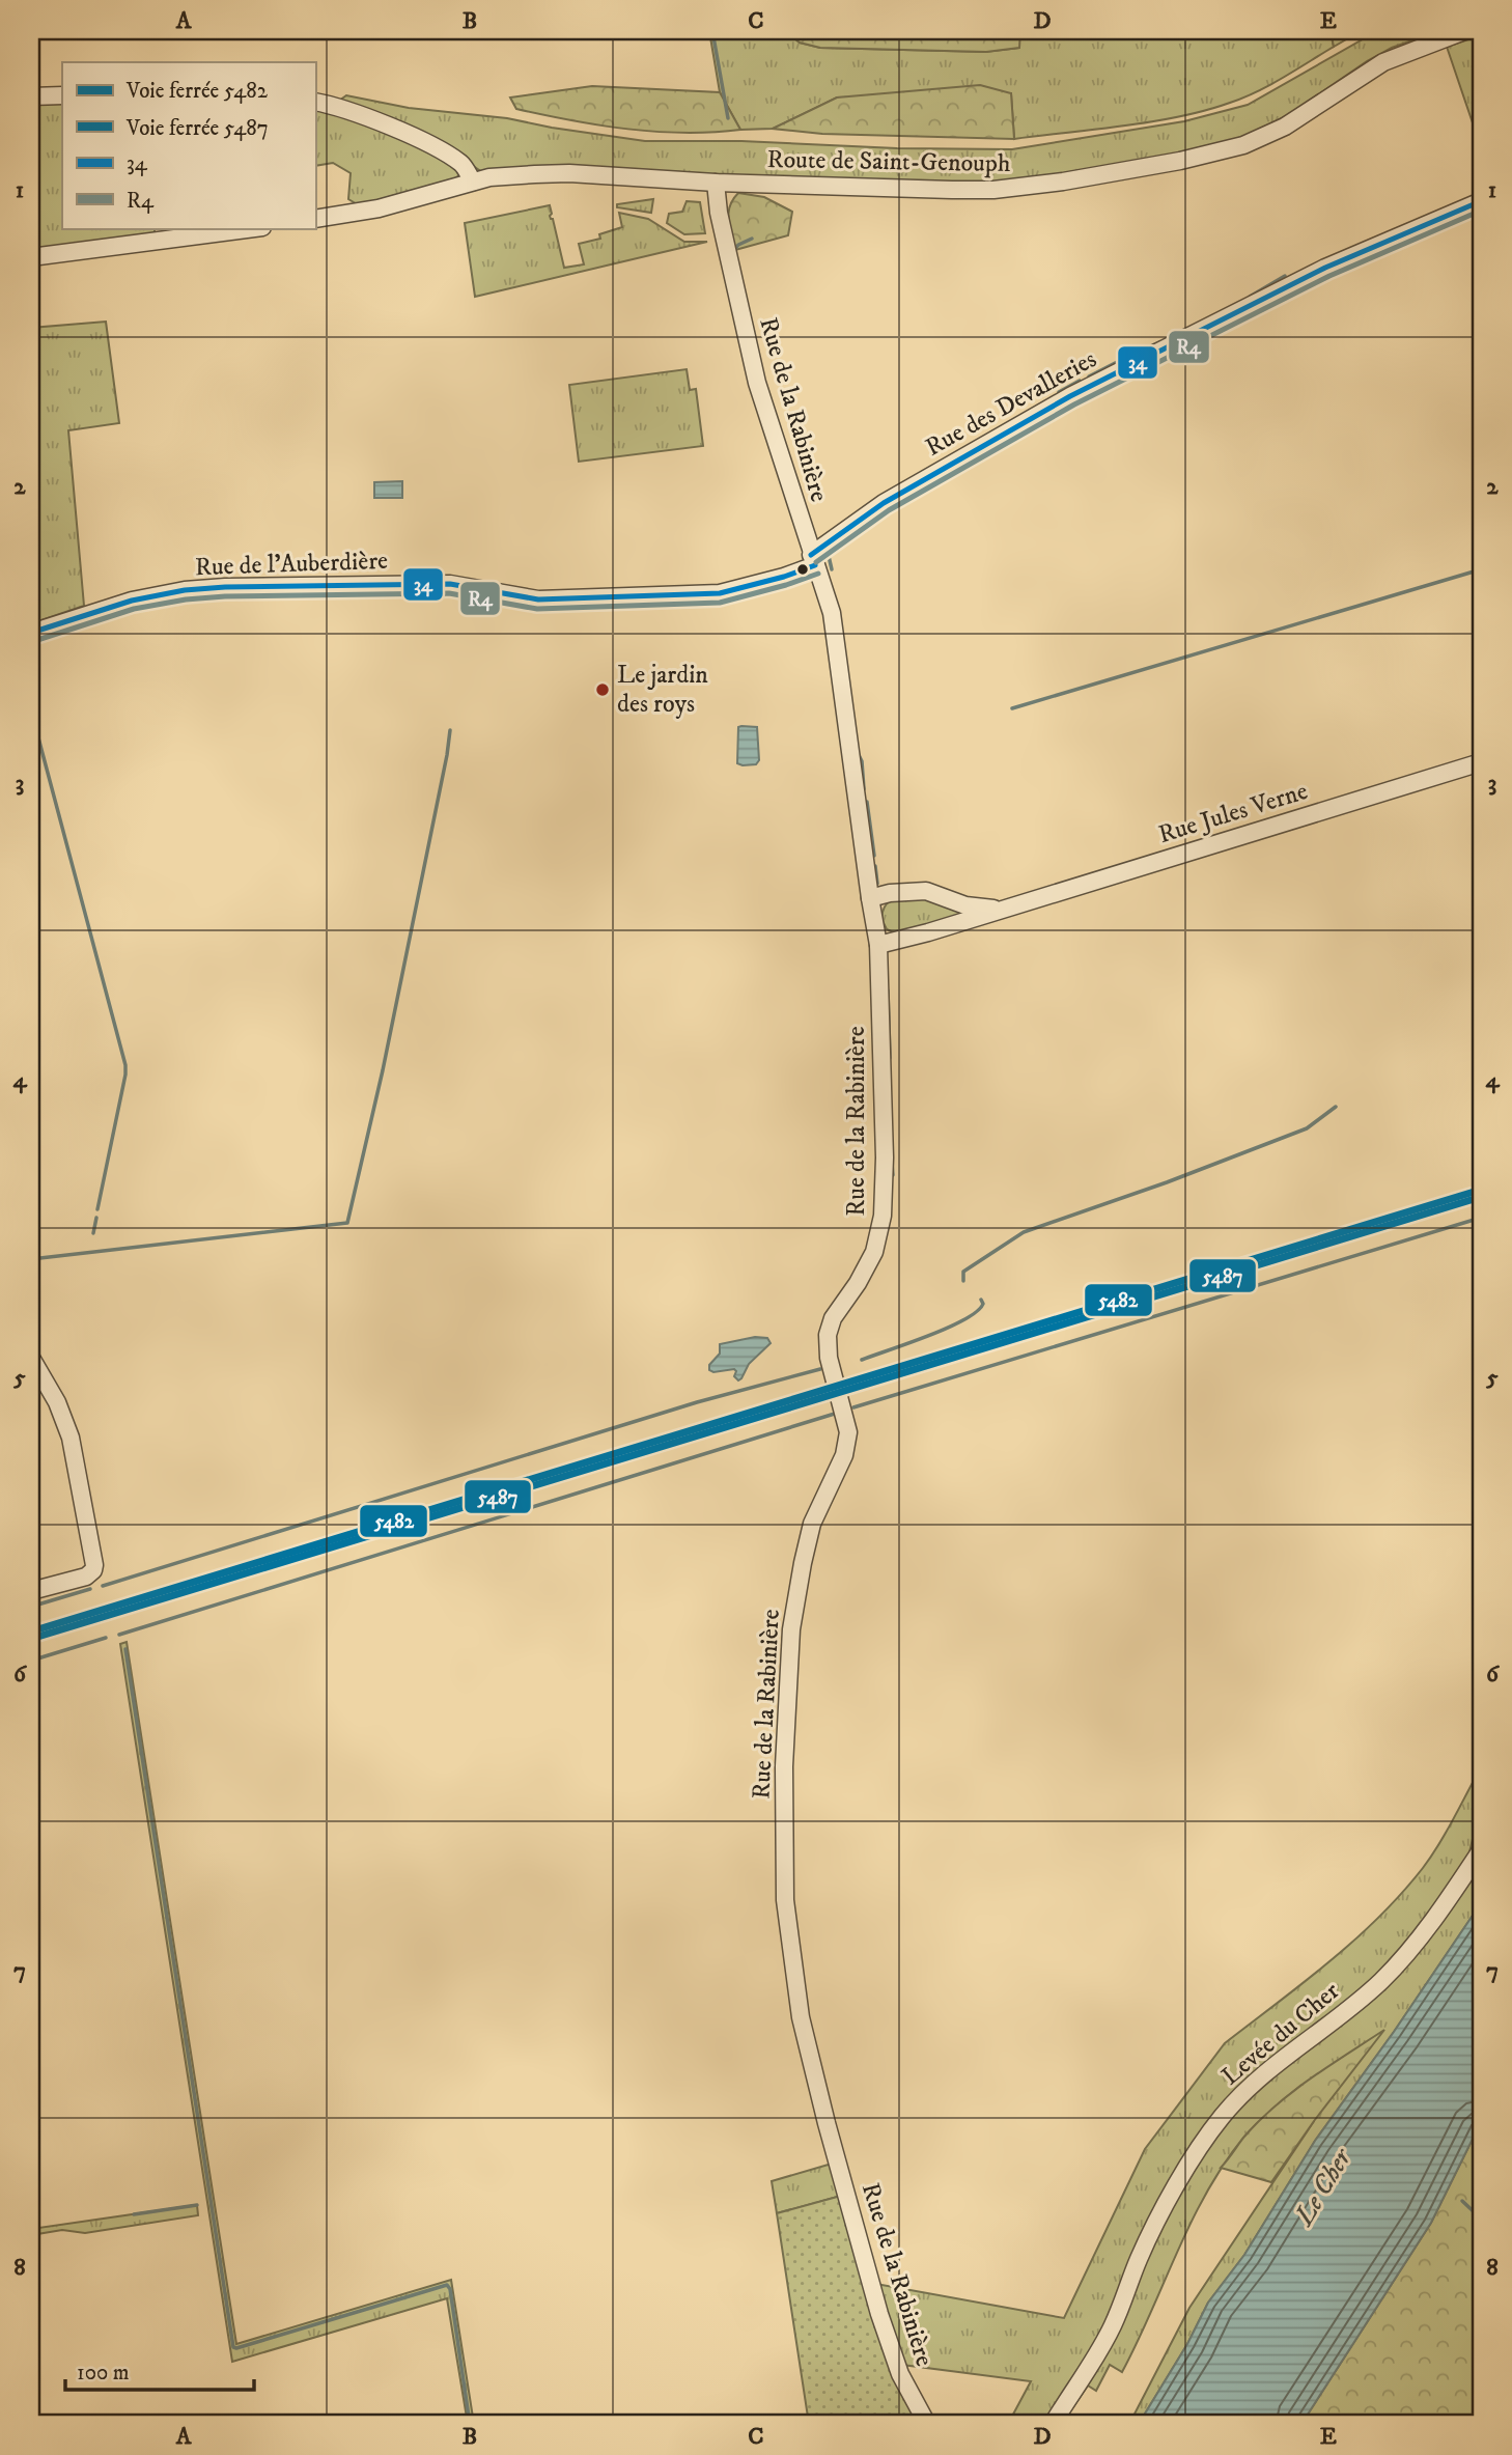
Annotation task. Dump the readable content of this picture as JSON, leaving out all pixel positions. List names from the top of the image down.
{
  "streets": {
    "street": [
      "Route de Saint-Genouph",
      "Rue des Devalleries",
      "Rue de la Rabinière",
      "Rue de l'Auberdière",
      "Rue Jules Verne",
      "Levée du Cher"
    ]
  },
  "crossings": [
    ["Route de Saint-Genouph", "Rue de la Rabinière"],
    ["Rue des Devalleries", "Rue de la Rabinière"],
    ["Rue des Devalleries", "Rue de l'Auberdière"],
    ["Rue de la Rabinière", "Rue de l'Auberdière"],
    ["Rue de la Rabinière", "Rue Jules Verne"]
  ],
  "water": ["Le Cher"],
  "places": ["Le jardin des roys"],
  "lines": [
    "transit line 34",
    "transit line R4",
    "rail line 5482",
    "rail line 5487"
  ],
  "legend": [
    "Voie ferrée 5482",
    "Voie ferrée 5487",
    "34",
    "R4"
  ],
  "scale_bar": "100 m",
  "grid": {
    "columns": [
      "A",
      "B",
      "C",
      "D",
      "E"
    ],
    "rows": [
      "1",
      "2",
      "3",
      "4",
      "5",
      "6",
      "7",
      "8"
    ]
  }
}
